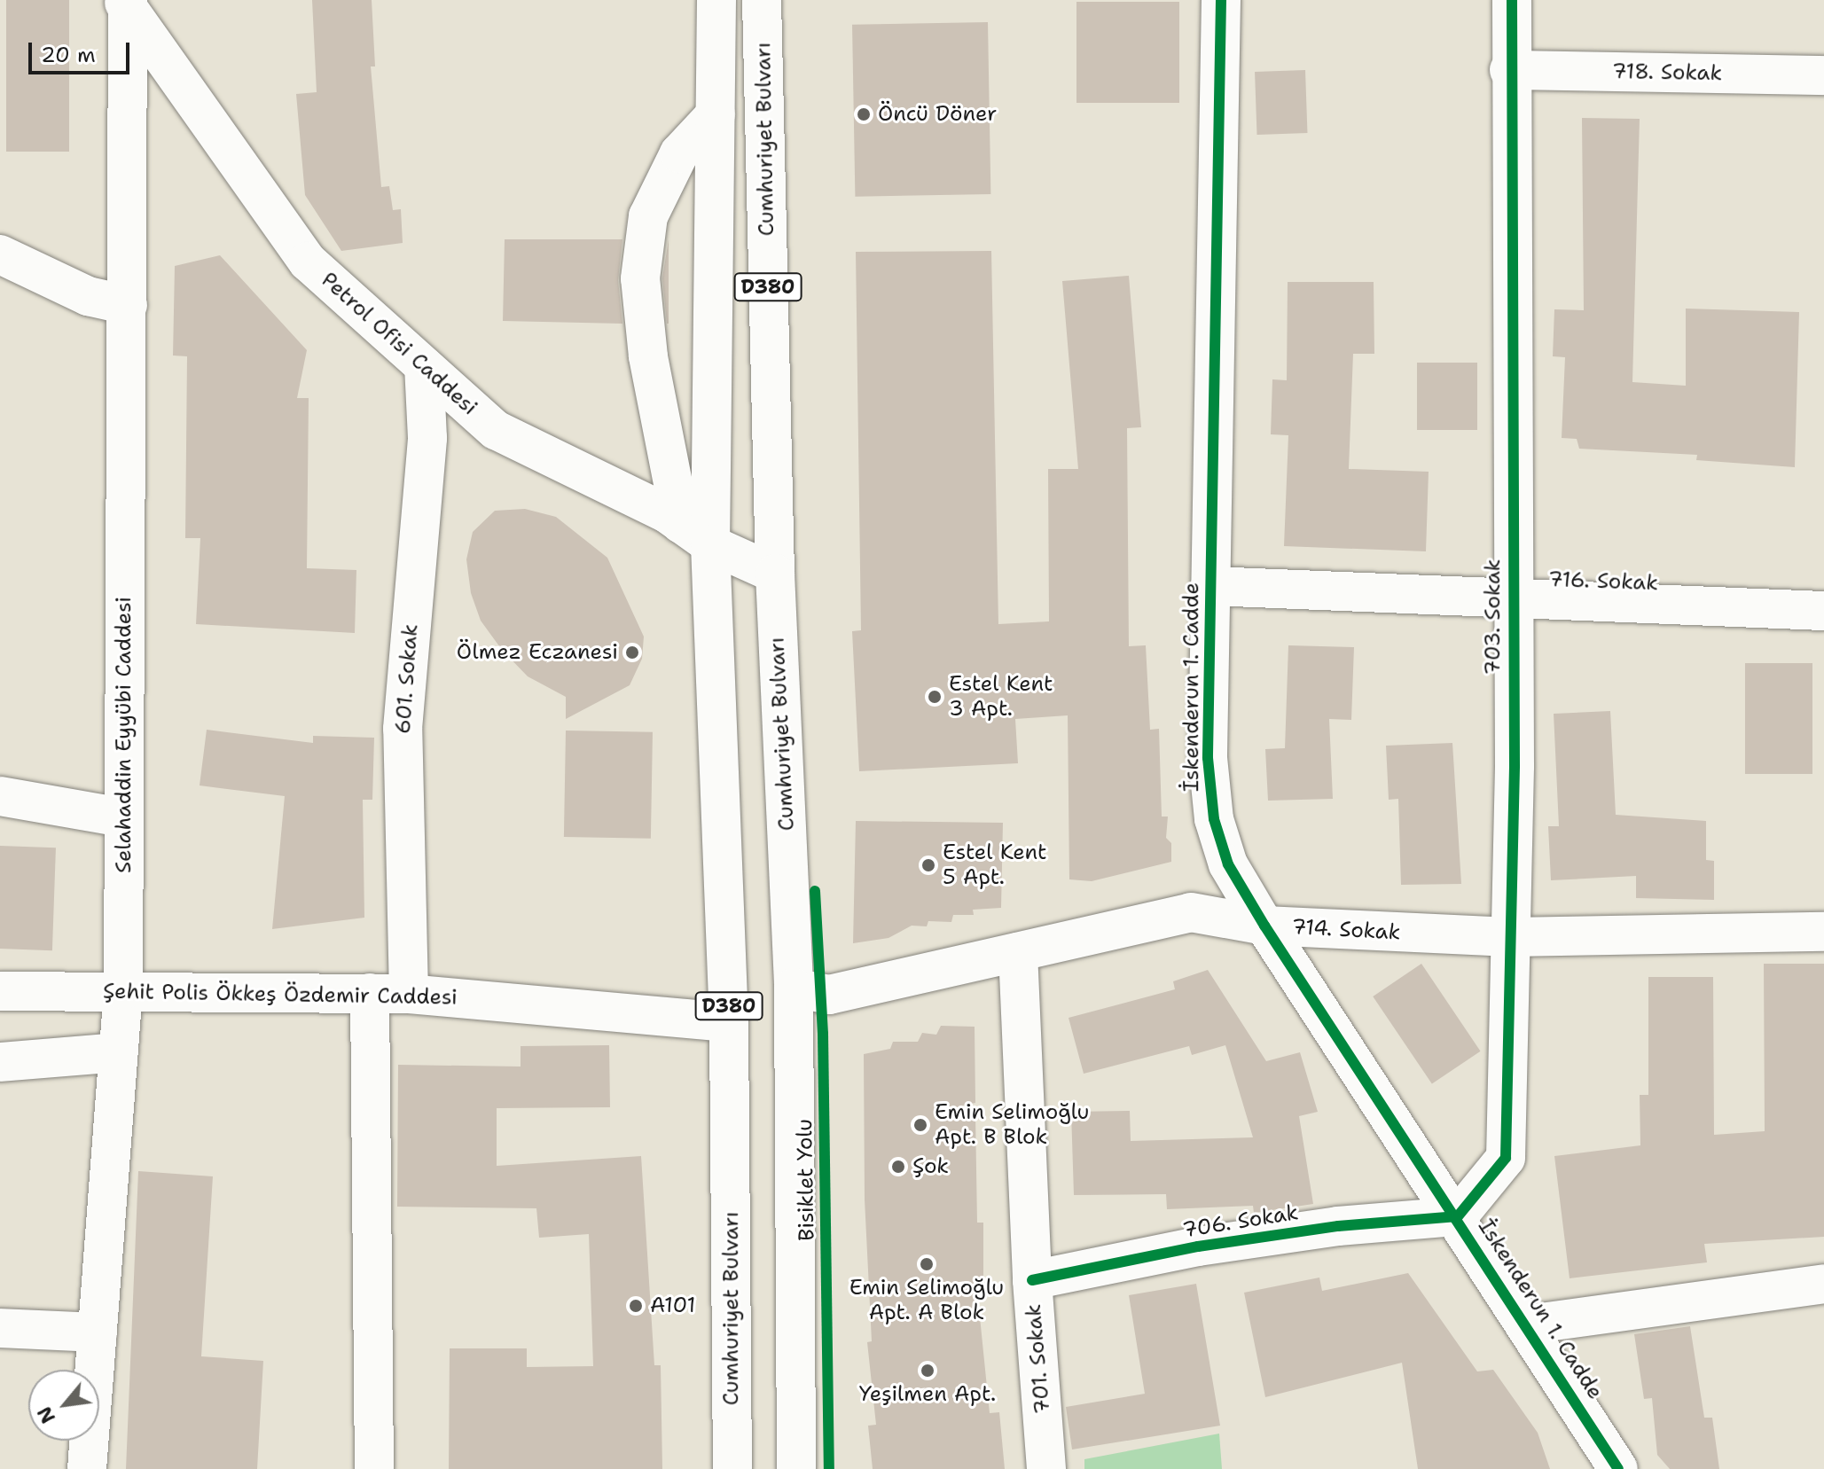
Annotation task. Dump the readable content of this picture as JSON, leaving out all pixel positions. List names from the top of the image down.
{
  "streets": {
    "street": [
      "718. Sokak",
      "Cumhuriyet Bulvarı",
      "D380",
      "Petrol Ofisi Caddesi",
      "716. Sokak",
      "703. Sokak",
      "601. Sokak",
      "İskenderun 1. Cadde",
      "Selahaddin Eyyübi Caddesi",
      "714. Sokak",
      "Şehit Polis Ökkeş Özdemir Caddesi",
      "706. Sokak",
      "701. Sokak"
    ],
    "cycle path": ["Bisiklet Yolu"]
  },
  "crossings": [
    ["718. Sokak", "703. Sokak"],
    ["Cumhuriyet Bulvarı", "Petrol Ofisi Caddesi"],
    ["Cumhuriyet Bulvarı", "714. Sokak"],
    ["Cumhuriyet Bulvarı", "Şehit Polis Ökkeş Özdemir Caddesi"],
    ["Petrol Ofisi Caddesi", "601. Sokak"],
    ["Petrol Ofisi Caddesi", "Selahaddin Eyyübi Caddesi"],
    ["716. Sokak", "703. Sokak"],
    ["716. Sokak", "İskenderun 1. Cadde"],
    ["703. Sokak", "İskenderun 1. Cadde"],
    ["703. Sokak", "714. Sokak"],
    ["703. Sokak", "706. Sokak"],
    ["601. Sokak", "Şehit Polis Ökkeş Özdemir Caddesi"],
    ["İskenderun 1. Cadde", "714. Sokak"],
    ["İskenderun 1. Cadde", "706. Sokak"],
    ["Selahaddin Eyyübi Caddesi", "Şehit Polis Ökkeş Özdemir Caddesi"],
    ["714. Sokak", "701. Sokak"],
    ["706. Sokak", "701. Sokak"]
  ],
  "places": [
    "Öncü Döner",
    "Ölmez Eczanesi",
    "Estel Kent 3 Apt.",
    "Estel Kent 5 Apt.",
    "Emin Selimoğlu Apt. B Blok",
    "Şok",
    "Emin Selimoğlu Apt. A Blok",
    "A101",
    "Yeşilmen Apt."
  ],
  "scale_bar": "20 m",
  "north": "bottom left"
}
